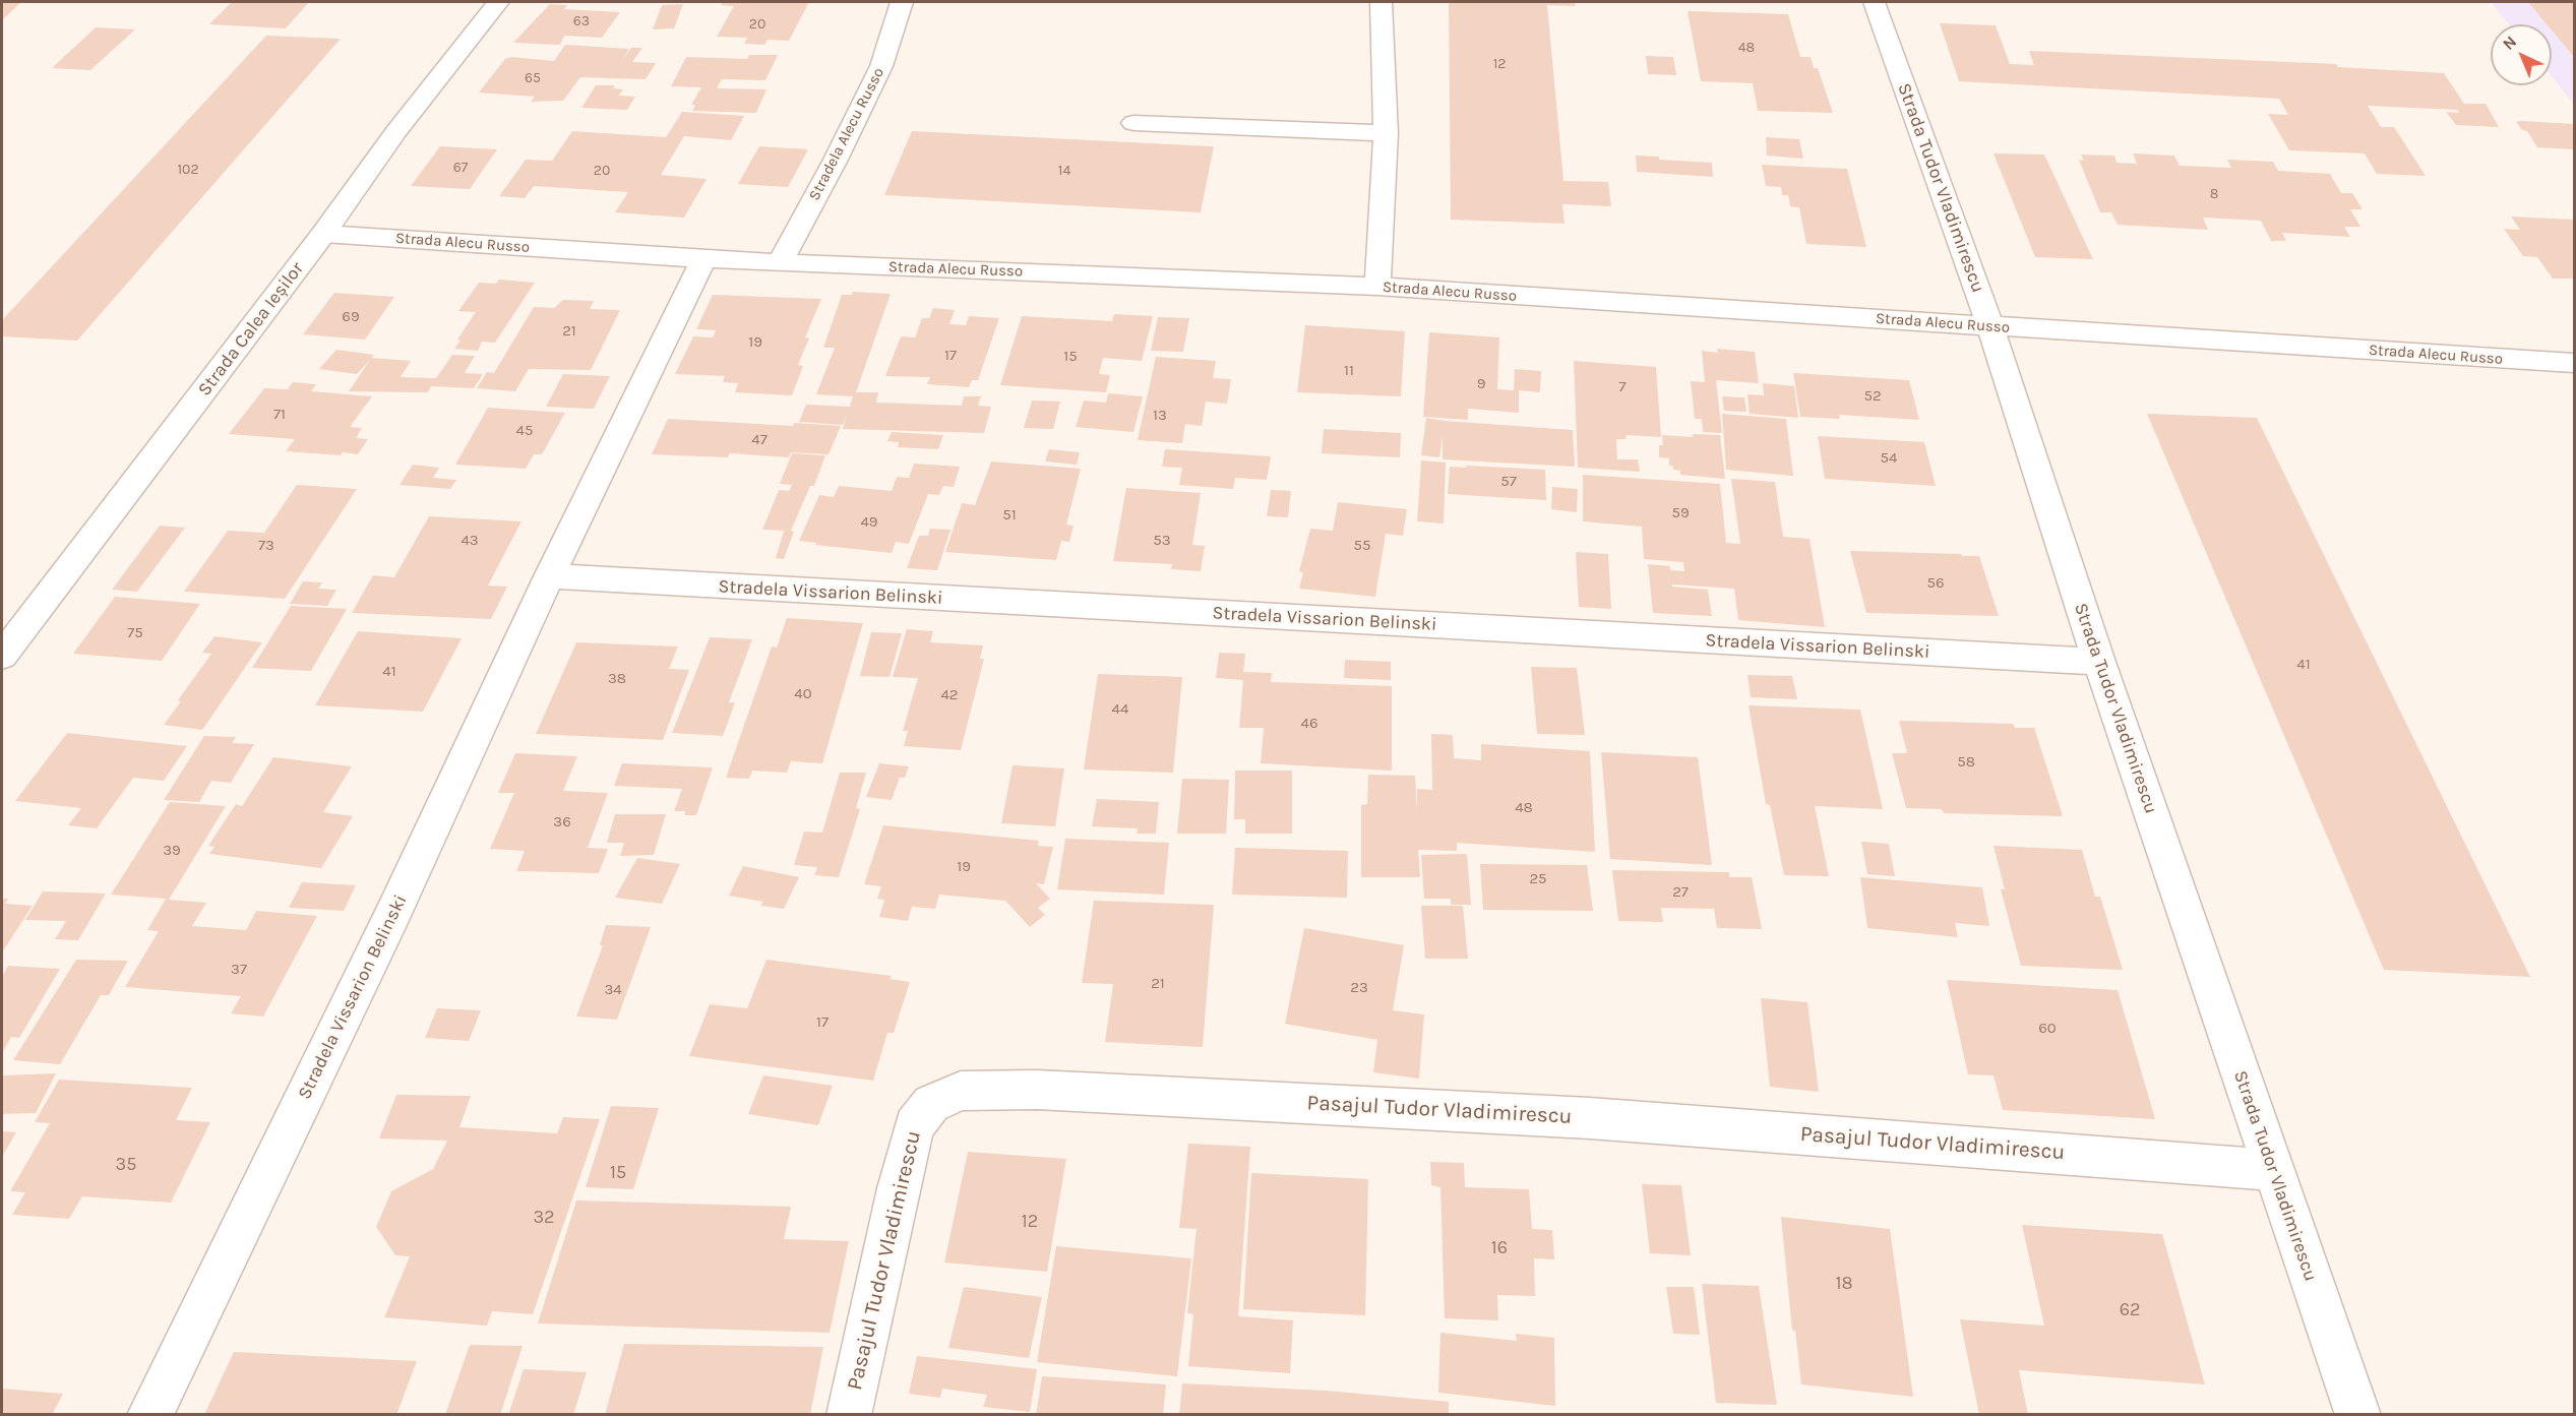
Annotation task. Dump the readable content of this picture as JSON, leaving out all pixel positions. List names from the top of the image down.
{
  "streets": {
    "street": [
      "Stradela Alecu Russo",
      "Strada Tudor Vladimirescu",
      "Strada Alecu Russo",
      "Strada Calea Ieșilor",
      "Stradela Vissarion Belinski",
      "Pasajul Tudor Vladimirescu"
    ]
  },
  "crossings": [
    ["Stradela Alecu Russo", "Strada Alecu Russo"],
    ["Strada Tudor Vladimirescu", "Strada Alecu Russo"],
    ["Strada Tudor Vladimirescu", "Stradela Vissarion Belinski"],
    ["Strada Tudor Vladimirescu", "Pasajul Tudor Vladimirescu"],
    ["Strada Alecu Russo", "Strada Calea Ieșilor"],
    ["Strada Alecu Russo", "Stradela Vissarion Belinski"]
  ],
  "house_numbers": [
    "63",
    "20",
    "48",
    "12",
    "65",
    "67",
    "102",
    "20",
    "14",
    "8",
    "69",
    "21",
    "19",
    "17",
    "15",
    "11",
    "9",
    "7",
    "52",
    "71",
    "13",
    "45",
    "47",
    "54",
    "57",
    "59",
    "51",
    "49",
    "43",
    "53",
    "73",
    "55",
    "56",
    "75",
    "41",
    "41",
    "38",
    "40",
    "42",
    "44",
    "46",
    "58",
    "48",
    "36",
    "39",
    "19",
    "25",
    "27",
    "37",
    "21",
    "23",
    "34",
    "17",
    "60",
    "35",
    "15",
    "32",
    "12",
    "16",
    "18",
    "62"
  ],
  "north": "top left"
}
